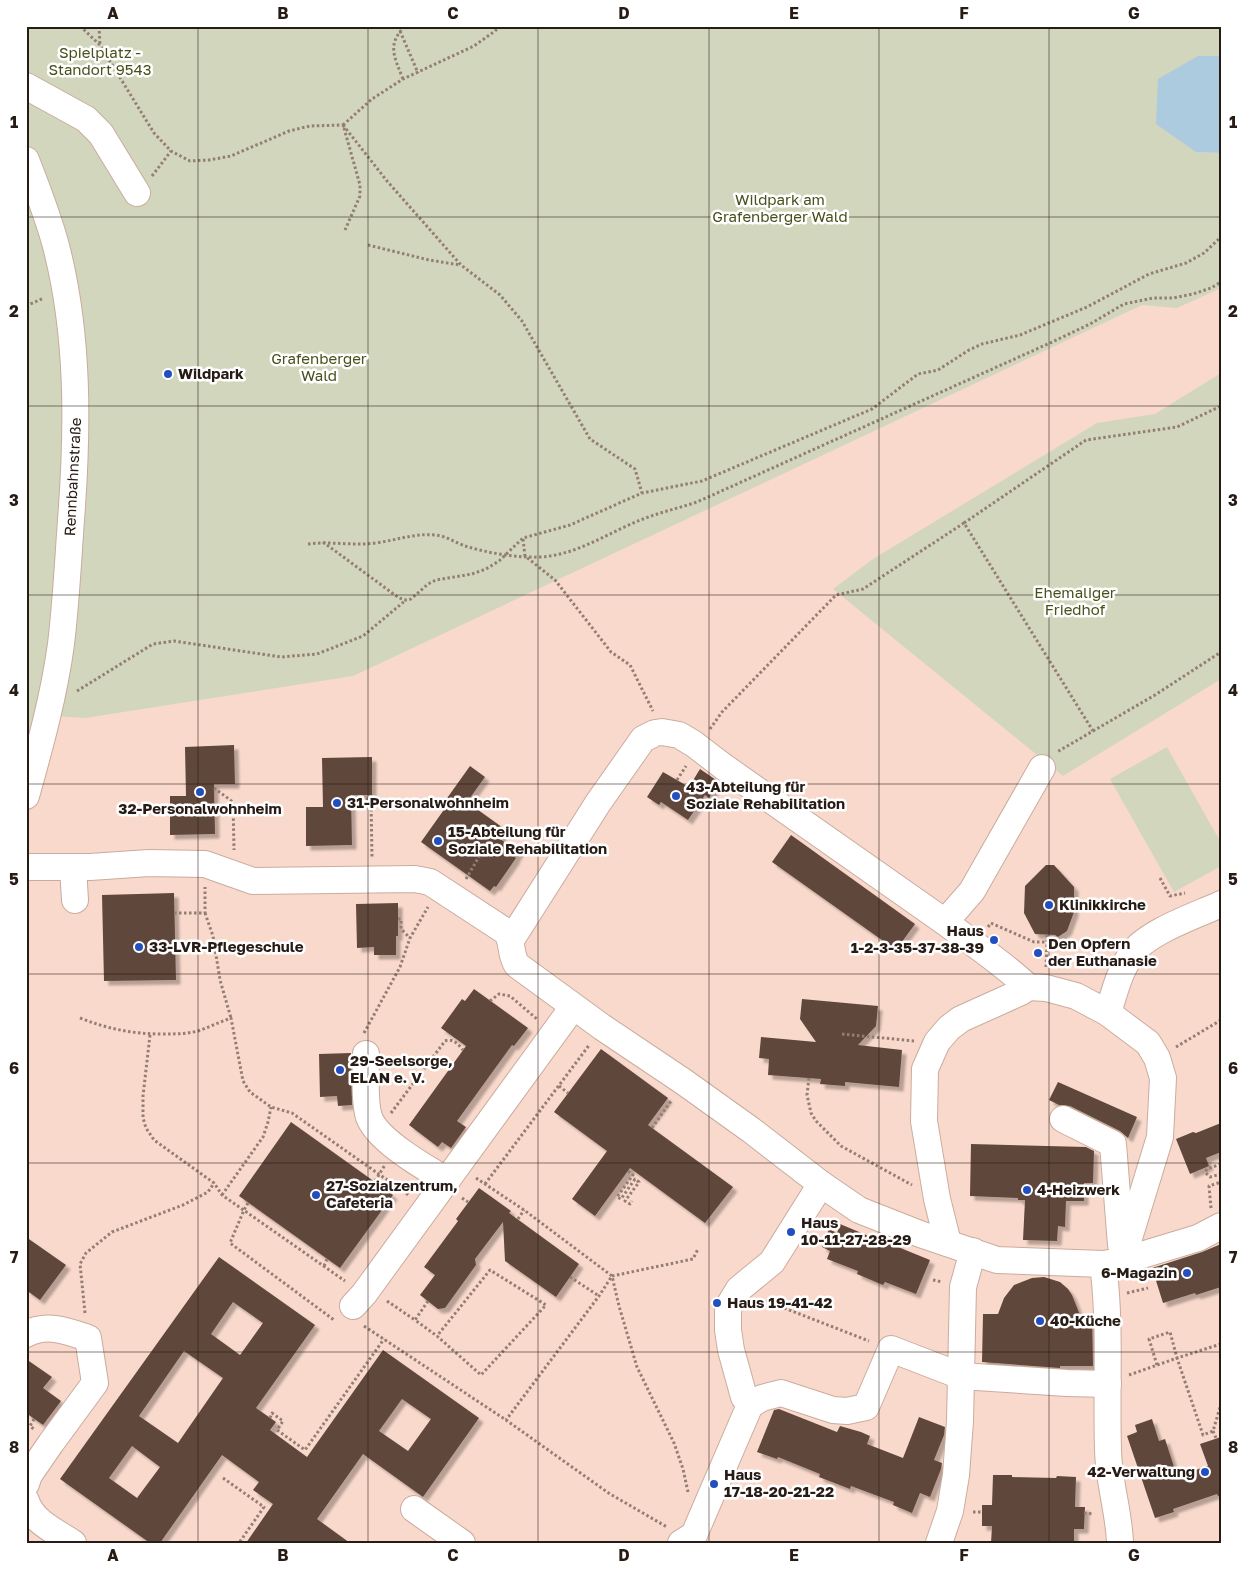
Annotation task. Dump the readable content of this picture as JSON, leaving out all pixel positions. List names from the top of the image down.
{
  "streets": {
    "street": ["Rennbahnstraße"]
  },
  "parks": [
    "Spielplatz - Standort 9543",
    "Wildpark am Grafenberger Wald",
    "Grafenberger Wald",
    "Ehemaliger Friedhof"
  ],
  "places": [
    "Wildpark",
    "32-Personalwohnheim",
    "43-Abteilung für Soziale Rehabilitation",
    "31-Personalwohnheim",
    "15-Abteilung für Soziale Rehabilitation",
    "Klinikkirche",
    "Haus 1-2-3-35-37-38-39",
    "33-LVR-Pflegeschule",
    "Den Opfern der Euthanasie",
    "29-Seelsorge, ELAN e. V.",
    "4-Heizwerk",
    "27-Sozialzentrum, Cafeteria",
    "Haus 10-11-27-28-29",
    "6-Magazin",
    "Haus 19-41-42",
    "40-Küche",
    "42-Verwaltung",
    "Haus 17-18-20-21-22"
  ],
  "grid": {
    "columns": [
      "A",
      "B",
      "C",
      "D",
      "E",
      "F",
      "G"
    ],
    "rows": [
      "1",
      "2",
      "3",
      "4",
      "5",
      "6",
      "7",
      "8"
    ]
  }
}
